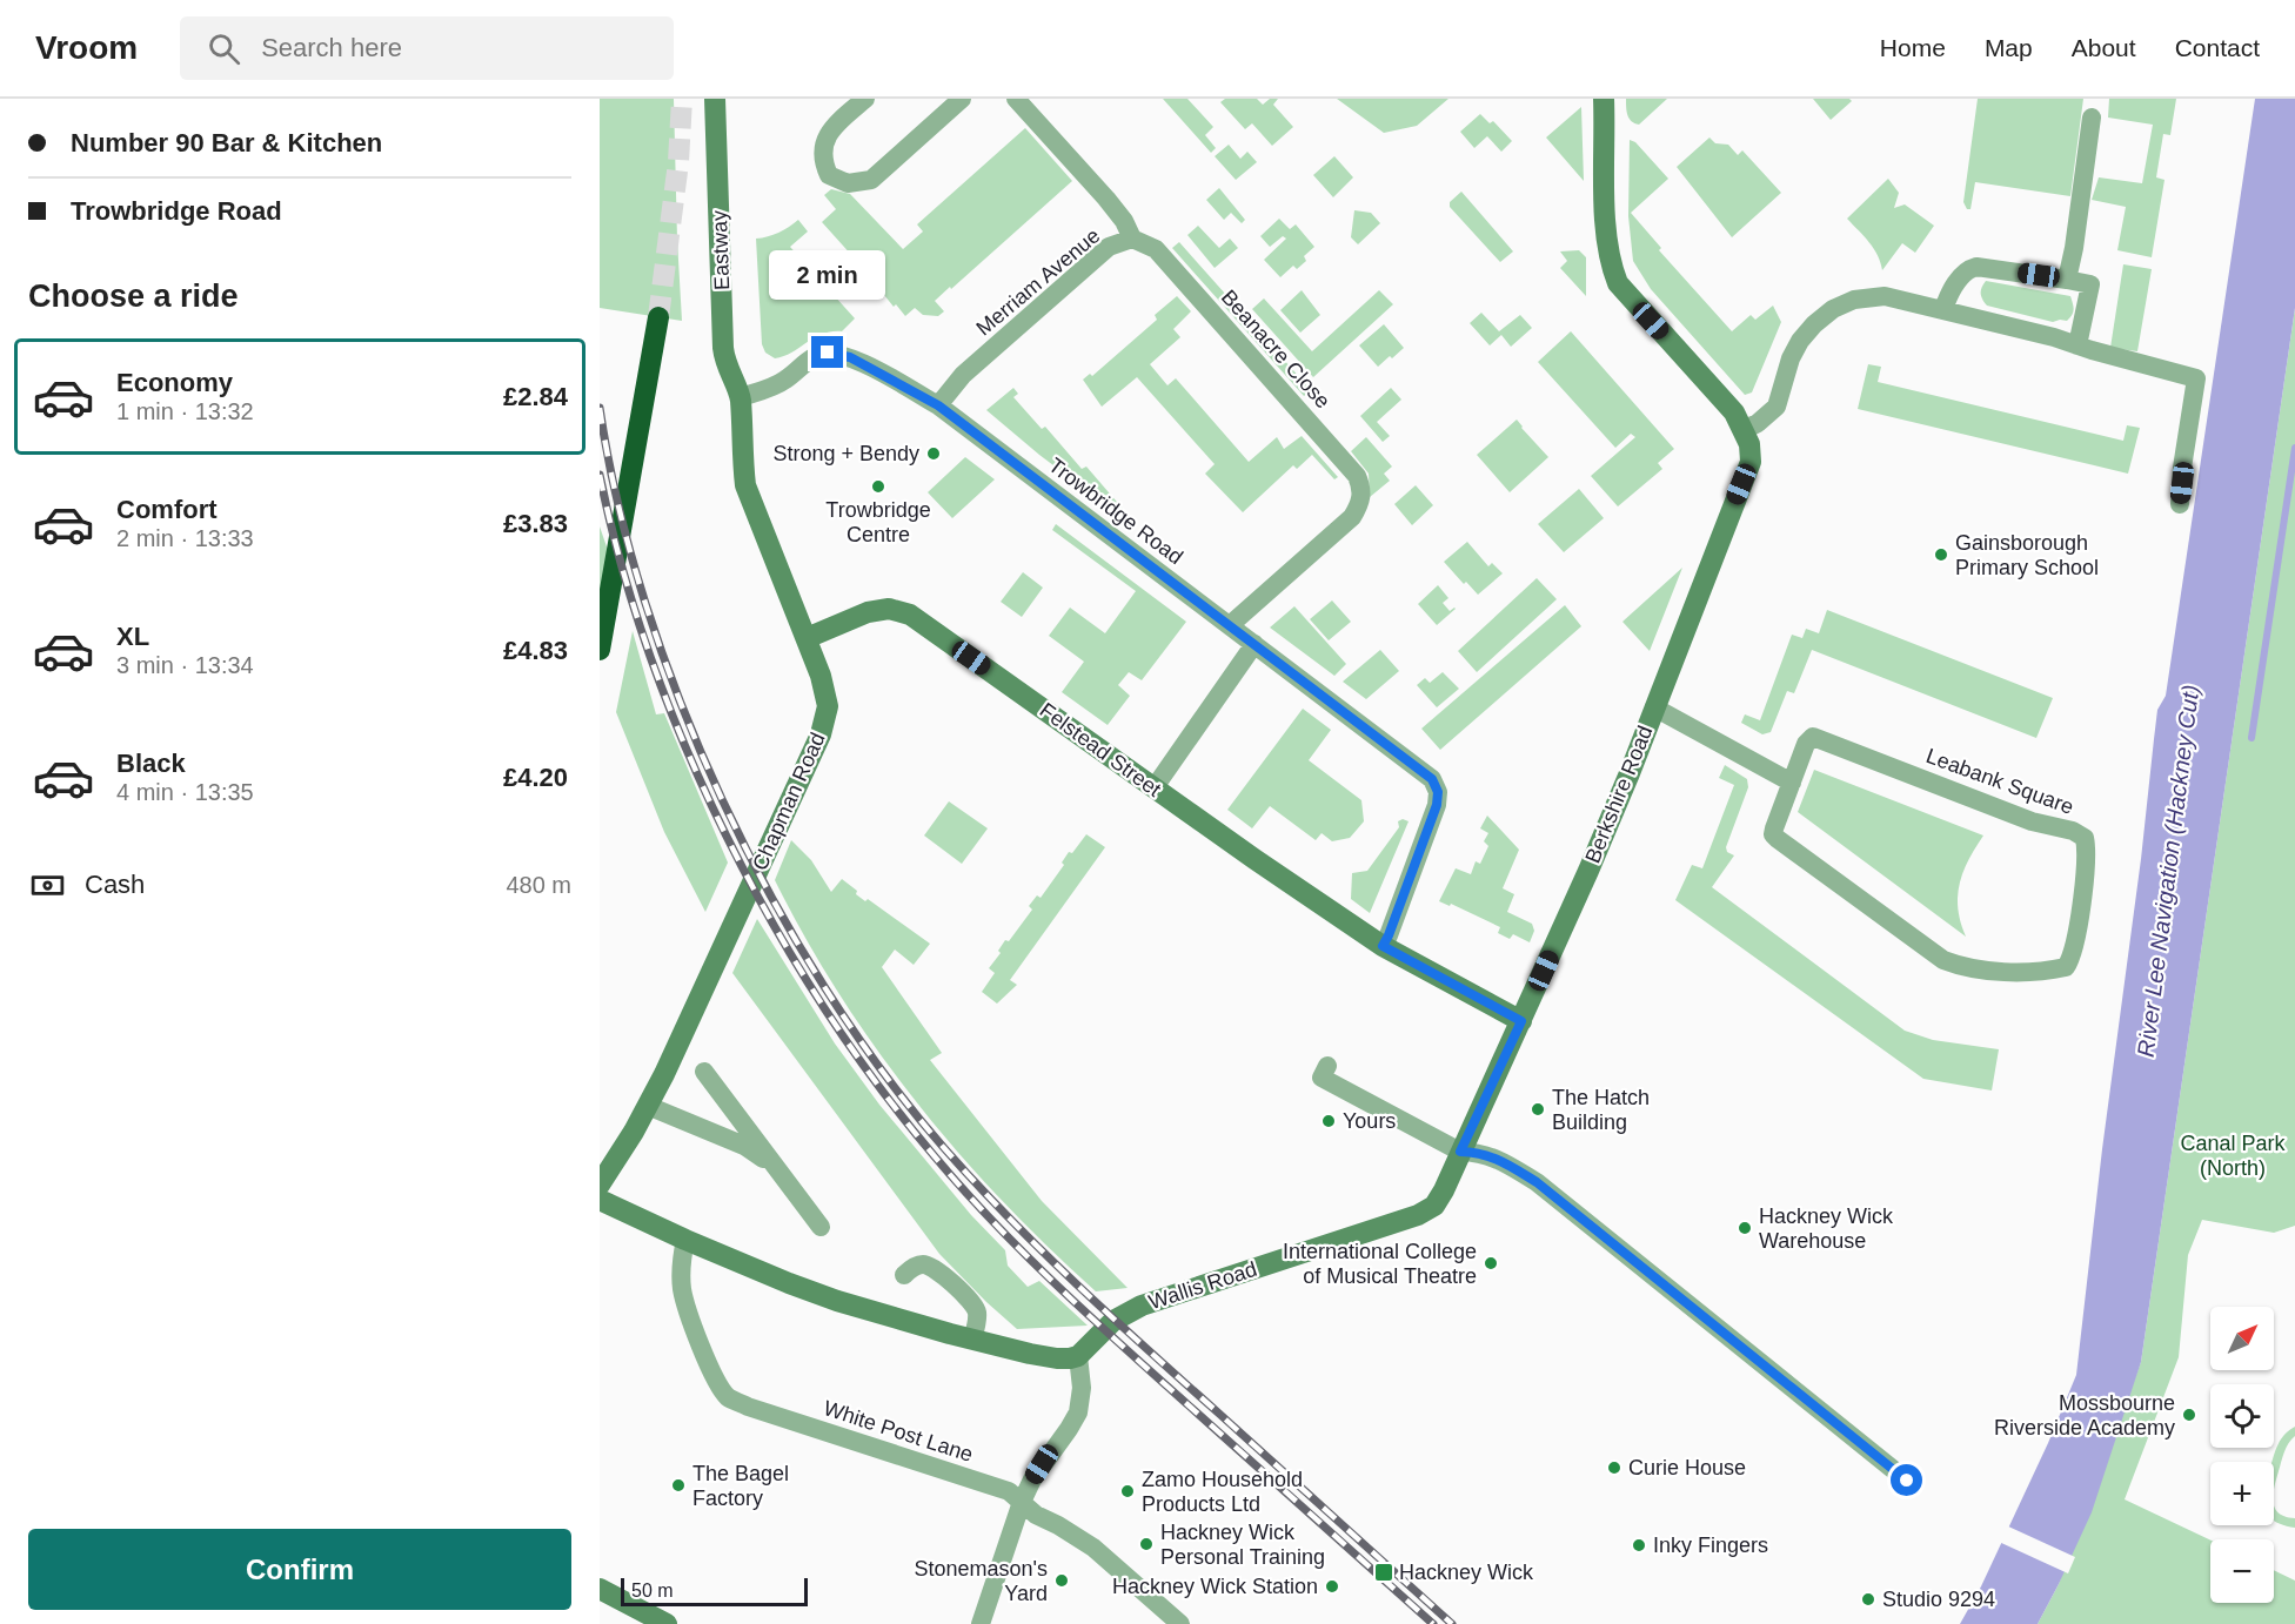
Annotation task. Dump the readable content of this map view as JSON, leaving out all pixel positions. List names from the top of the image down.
{
  "streets": {
    "street": [
      "Eastway",
      "Merriam Avenue",
      "Beanacre Close",
      "Trowbridge Road",
      "Felstead Street",
      "Leabank Square",
      "Berkshire Road",
      "Chapman Road",
      "Wallis Road",
      "White Post Lane"
    ]
  },
  "crossings": [
    ["Eastway", "Trowbridge Road"],
    ["Eastway", "Chapman Road"],
    ["Merriam Avenue", "Beanacre Close"],
    ["Merriam Avenue", "Trowbridge Road"],
    ["Beanacre Close", "Trowbridge Road"],
    ["Trowbridge Road", "Felstead Street"],
    ["Trowbridge Road", "Chapman Road"],
    ["Felstead Street", "Berkshire Road"],
    ["Felstead Street", "Chapman Road"],
    ["Berkshire Road", "Wallis Road"]
  ],
  "water": ["River Lee Navigation (Hackney Cut)"],
  "parks": ["Canal Park (North)"],
  "places": {
    "other": [
      "Strong + Bendy",
      "Trowbridge Centre",
      "Gainsborough Primary School",
      "The Hatch Building",
      "Yours",
      "Hackney Wick Warehouse",
      "International College of Musical Theatre",
      "Mossbourne Riverside Academy",
      "Curie House",
      "The Bagel Factory",
      "Zamo Household Products Ltd",
      "Hackney Wick Personal Training",
      "Inky Fingers",
      "Stonemason's Yard",
      "Hackney Wick Station",
      "Studio 9294"
    ],
    "transit": ["Hackney Wick"]
  },
  "scale_bar": "50 m",
  "north": "top right",
  "page": {
    "header": "Vroom",
    "search": "Search here",
    "nav": [
      "Home",
      "Map",
      "About",
      "Contact"
    ],
    "banner": ["Number 90 Bar & Kitchen", "Trowbridge Road"],
    "bubble": "2 min",
    "heading": "Choose a ride",
    "list": [
      {
        "name": "Economy",
        "note": "1 min · 13:32",
        "value": "£2.84"
      },
      {
        "name": "Comfort",
        "note": "2 min · 13:33",
        "value": "£3.83"
      },
      {
        "name": "XL",
        "note": "3 min · 13:34",
        "value": "£4.83"
      },
      {
        "name": "Black",
        "note": "4 min · 13:35",
        "value": "£4.20"
      }
    ],
    "pay": ["Cash", "480 m"],
    "map_buttons": ["+", "−"],
    "buttons": "Confirm",
    "scale": "50 m"
  }
}
